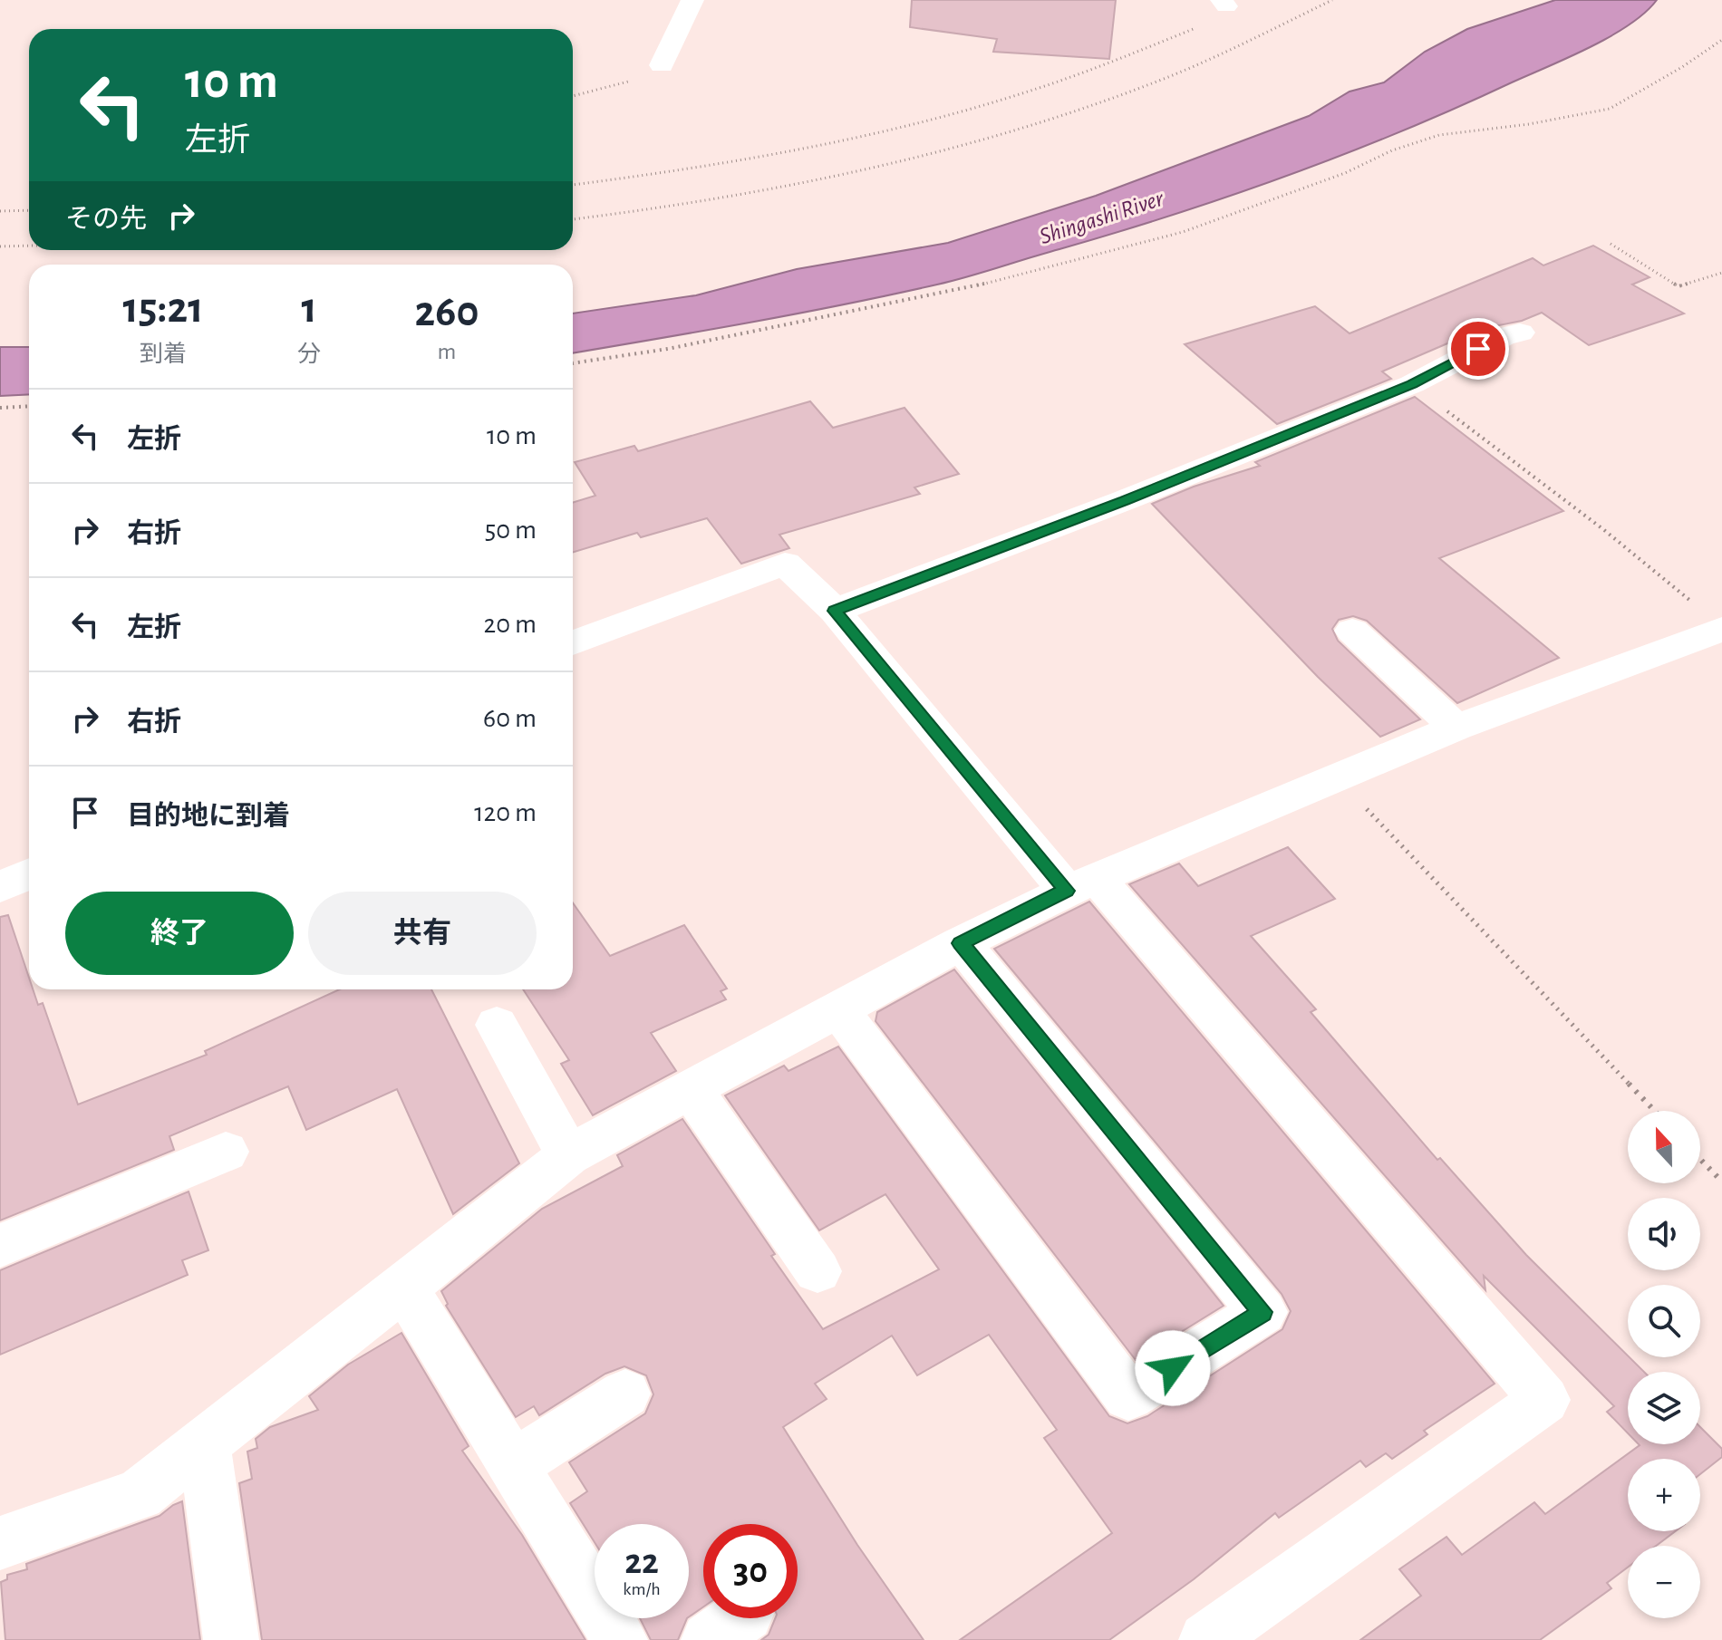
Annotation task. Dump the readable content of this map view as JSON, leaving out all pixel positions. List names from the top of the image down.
{
  "water": ["Shingashi River"],
  "north": "top",
  "page": {
    "turn": ["10 m", "左折"],
    "then": "その先",
    "eta": [
      "15:21",
      "到着",
      "1",
      "分",
      "260",
      "m"
    ],
    "list": [
      {
        "name": "左折",
        "value": "10 m"
      },
      {
        "name": "右折",
        "value": "50 m"
      },
      {
        "name": "左折",
        "value": "20 m"
      },
      {
        "name": "右折",
        "value": "60 m"
      },
      {
        "name": "目的地に到着",
        "value": "120 m"
      }
    ],
    "buttons": ["終了", "共有"],
    "map_buttons": ["+", "−"],
    "speed": "22 km/h",
    "limit": "30"
  }
}
